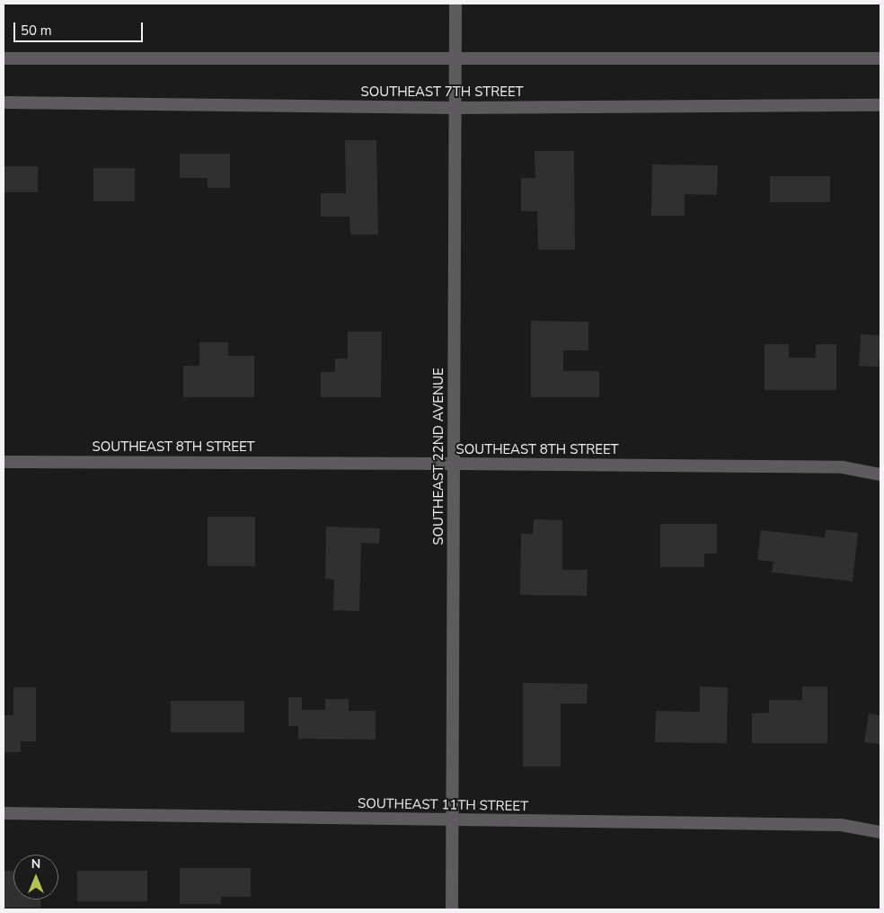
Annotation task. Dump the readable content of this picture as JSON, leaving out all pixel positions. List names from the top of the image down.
{
  "streets": {
    "street": [
      "SOUTHEAST 7TH STREET",
      "SOUTHEAST 8TH STREET",
      "SOUTHEAST 22ND AVENUE",
      "SOUTHEAST 11TH STREET"
    ]
  },
  "crossings": [
    ["SOUTHEAST 7TH STREET", "SOUTHEAST 22ND AVENUE"],
    ["SOUTHEAST 8TH STREET", "SOUTHEAST 22ND AVENUE"],
    ["SOUTHEAST 22ND AVENUE", "SOUTHEAST 11TH STREET"]
  ],
  "scale_bar": "50 m",
  "north": "top"
}
